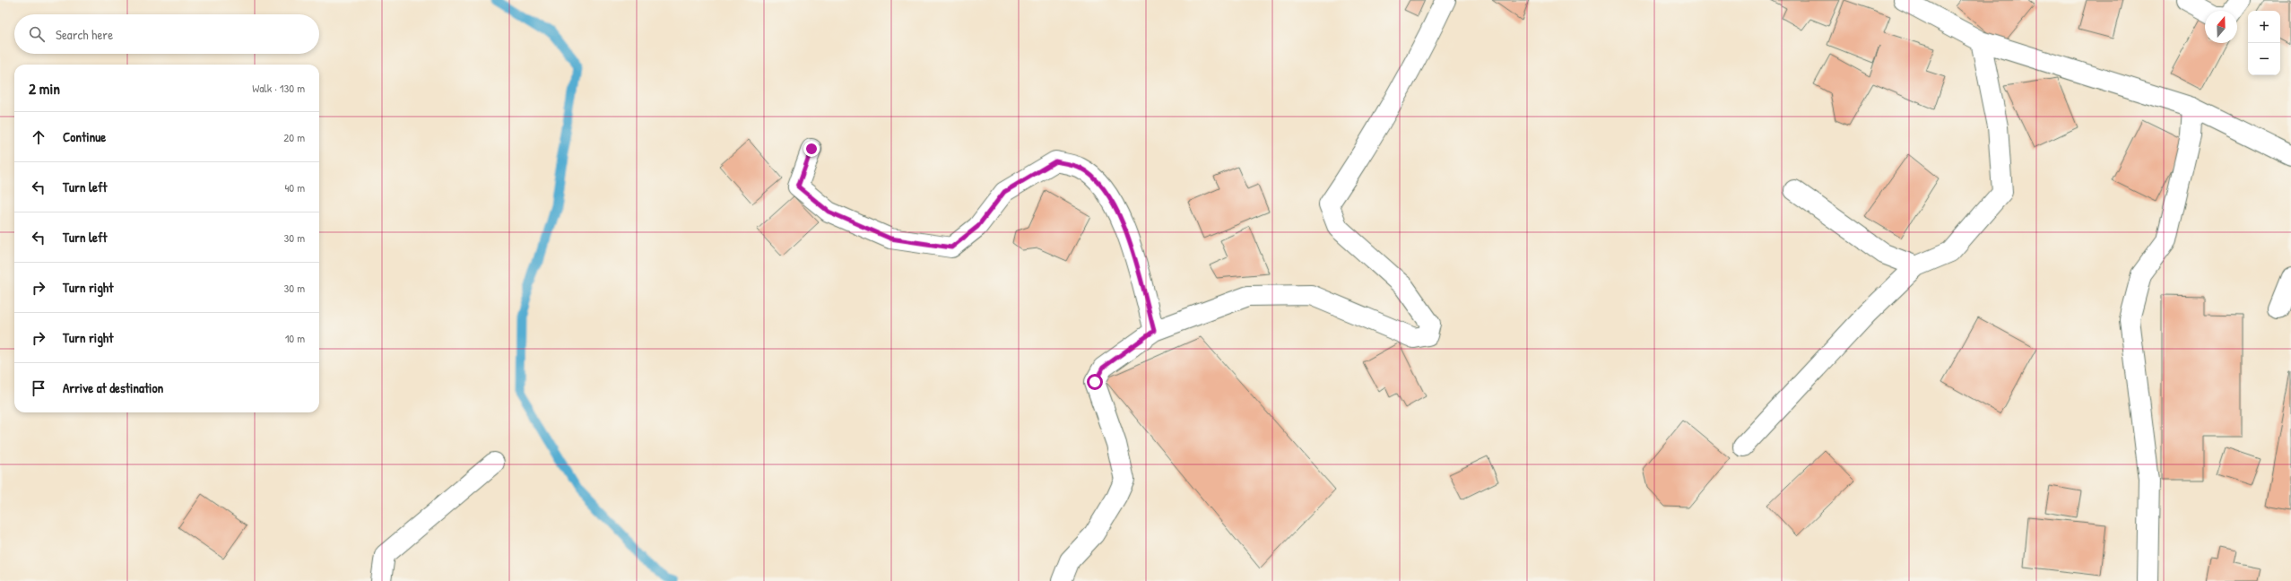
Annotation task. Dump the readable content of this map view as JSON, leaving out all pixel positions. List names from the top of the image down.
{
  "north": "top",
  "page": {
    "map_buttons": ["+", "−"],
    "search": "Search here",
    "heading": ["2 min", "Walk · 130 m"],
    "list": [
      ["Continue", "20 m"],
      ["Turn left", "40 m"],
      ["Turn left", "30 m"],
      ["Turn right", "30 m"],
      ["Turn right", "10 m"],
      "Arrive at destination"
    ]
  }
}
